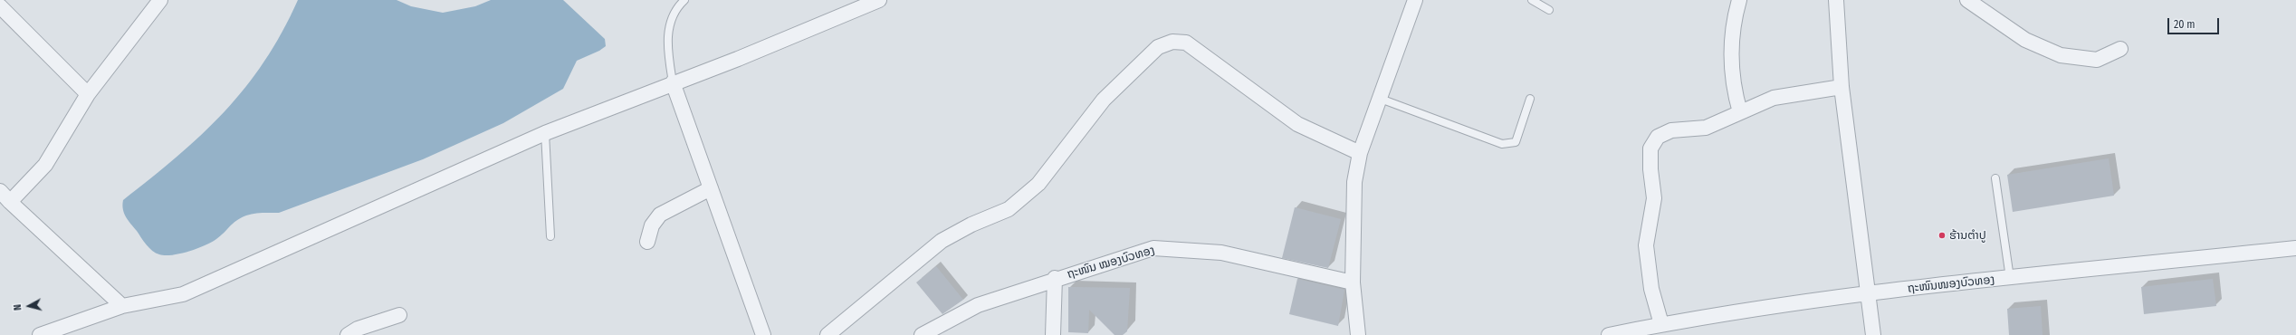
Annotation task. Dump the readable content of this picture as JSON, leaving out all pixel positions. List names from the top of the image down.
{
  "streets": {
    "street": ["ຖະໜົນ ໝອງບົວທອງ", "ຖະໜົນໜອງບົວທອງ"]
  },
  "places": ["ຮ້ານຕຳປູ"],
  "scale_bar": "20 m",
  "north": "left"
}
